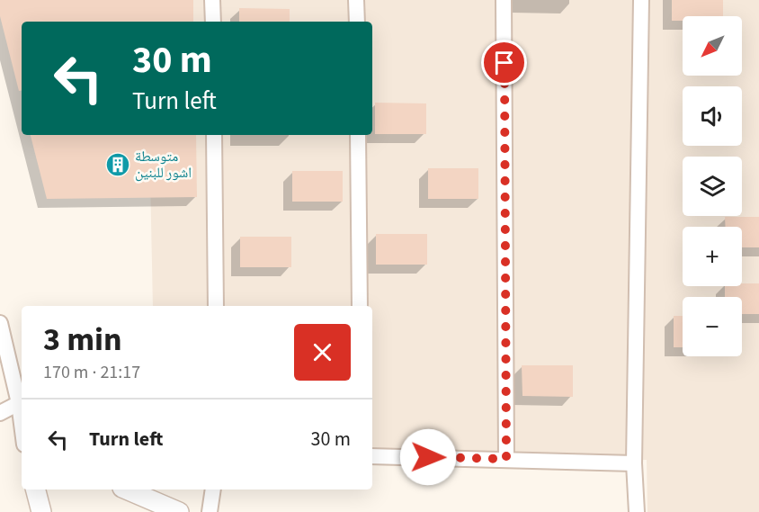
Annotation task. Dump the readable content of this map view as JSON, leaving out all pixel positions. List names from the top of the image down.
{
  "places": {
    "building": ["متوسطة اشور للبنين"]
  },
  "north": "bottom left",
  "page": {
    "map_buttons": ["+", "−"],
    "turn": ["30 m", "Turn left"],
    "heading": ["3 min", "170 m · 21:17"],
    "list": [
      {
        "name": "Turn left",
        "value": "30 m"
      }
    ]
  }
}
